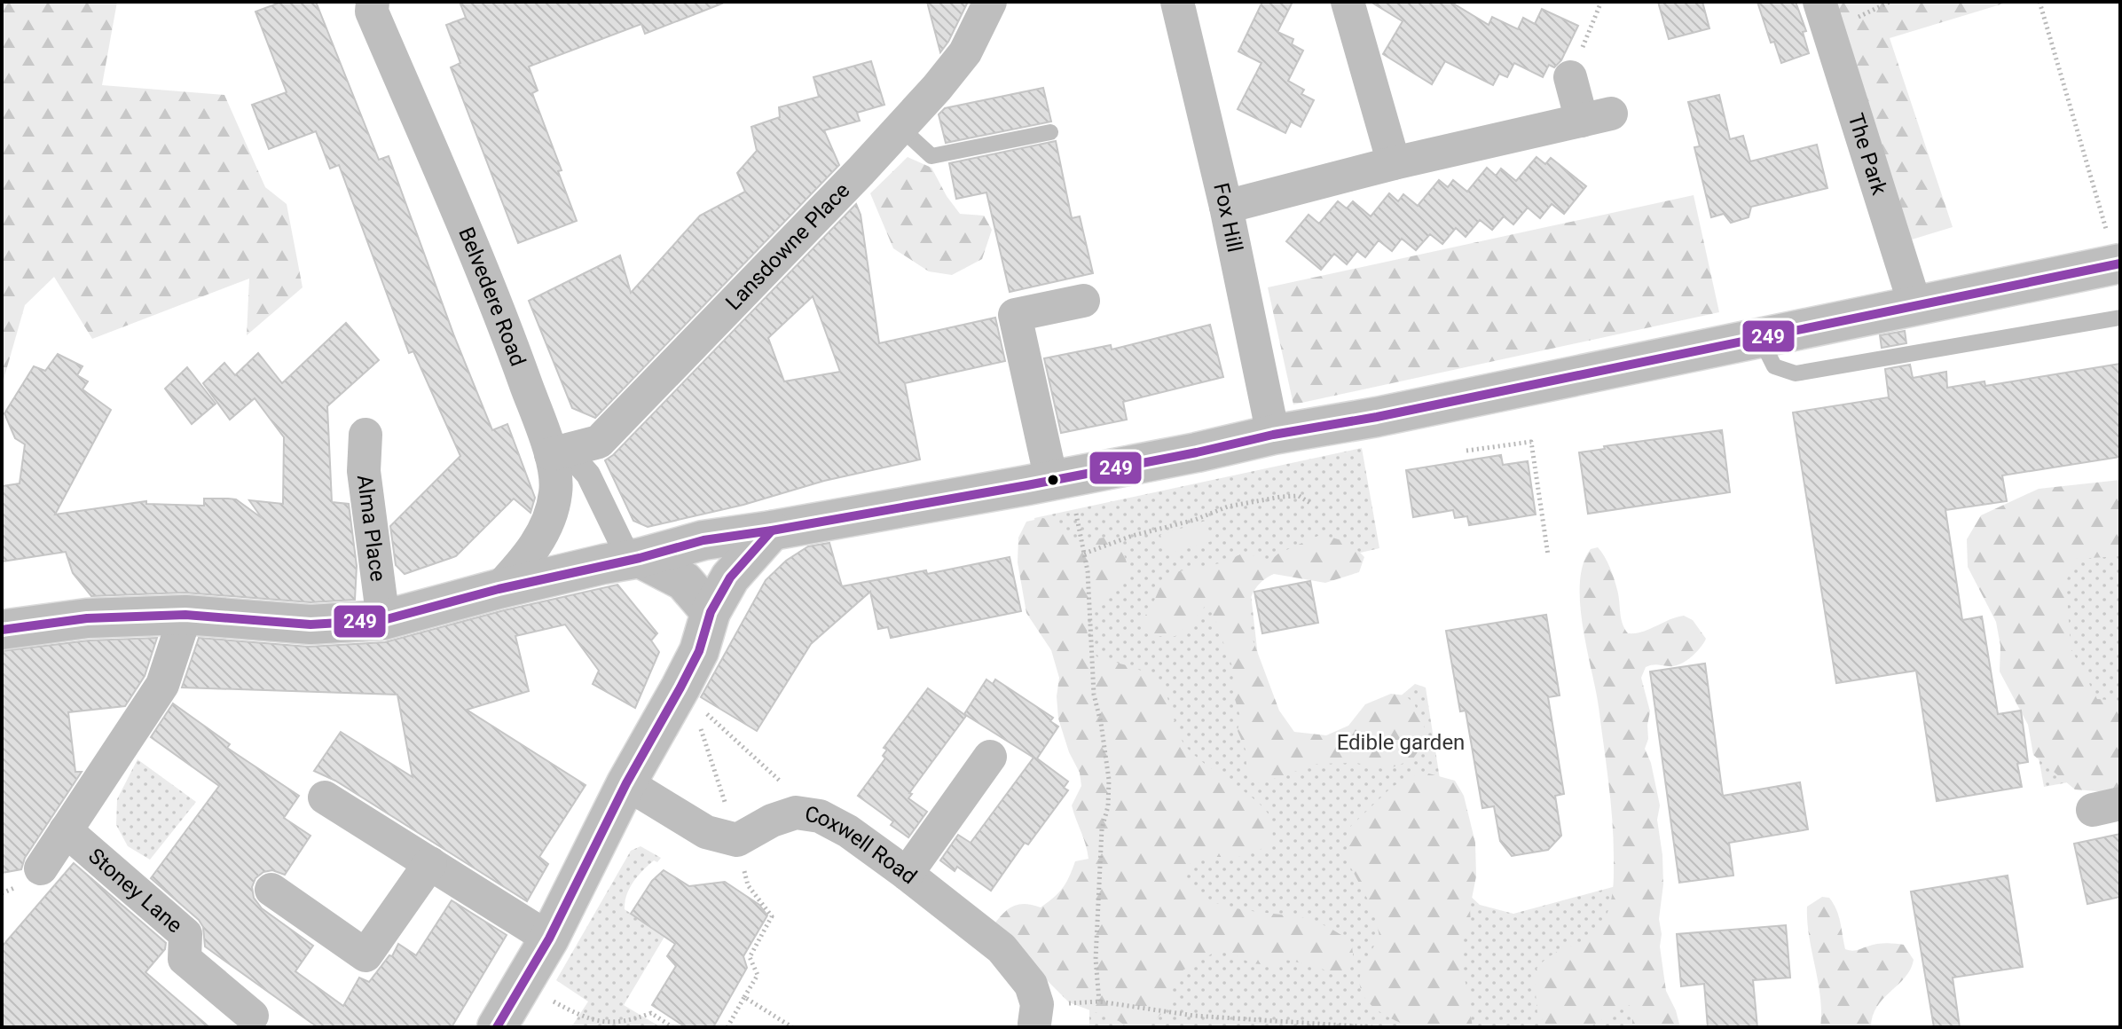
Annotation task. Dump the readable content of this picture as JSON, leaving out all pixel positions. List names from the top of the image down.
{
  "streets": {
    "street": [
      "The Park",
      "Fox Hill",
      "Lansdowne Place",
      "Belvedere Road",
      "Alma Place",
      "Coxwell Road",
      "Stoney Lane"
    ]
  },
  "crossings": [
    ["Lansdowne Place", "Belvedere Road"]
  ],
  "parks": ["Edible garden"],
  "lines": ["transit line 249"]
}
